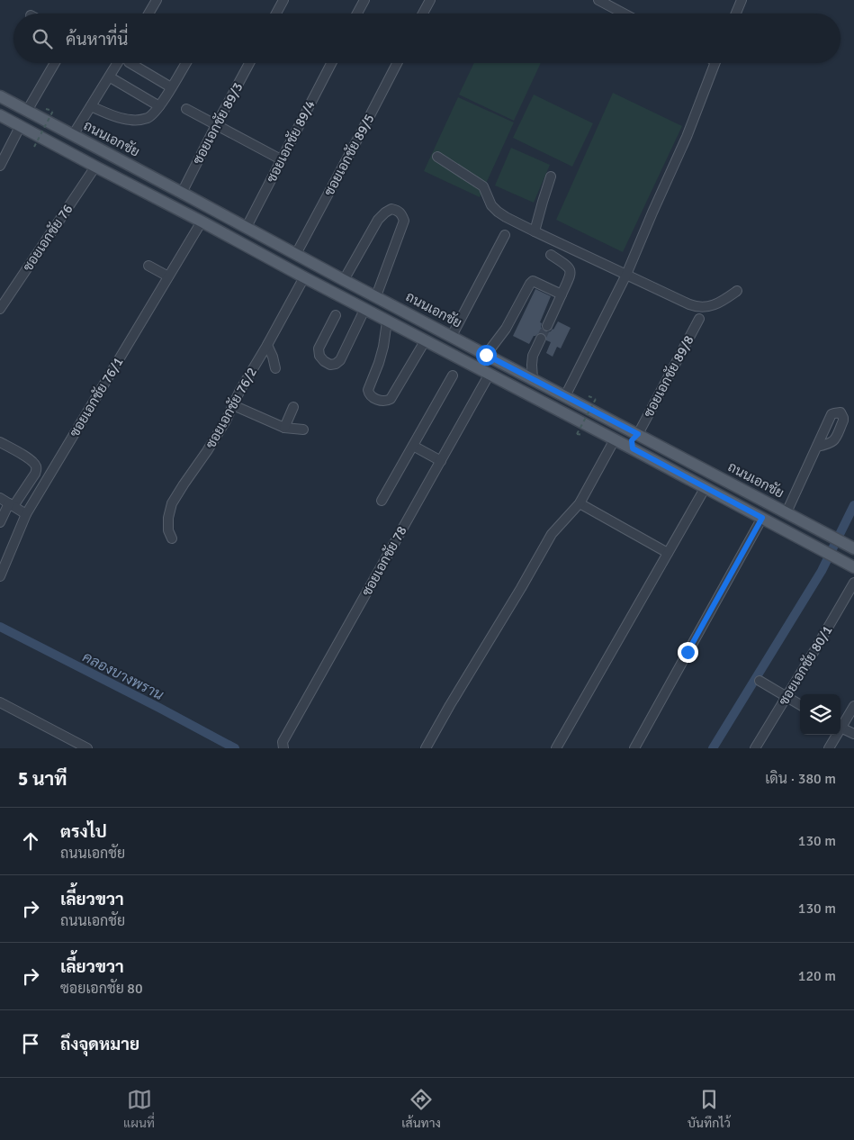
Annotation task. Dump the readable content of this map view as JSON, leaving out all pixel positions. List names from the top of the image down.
{
  "streets": {
    "main road": ["ถนนเอกชัย"],
    "street": [
      "ซอยเอกชัย 89/3",
      "ซอยเอกชัย 89/4",
      "ซอยเอกชัย 89/5",
      "ซอยเอกชัย 76",
      "ซอยเอกชัย 89/8",
      "ซอยเอกชัย 76/1",
      "ซอยเอกชัย 76/2",
      "ซอยเอกชัย 78",
      "ซอยเอกชัย 80/1"
    ]
  },
  "crossings": [
    ["ซอยเอกชัย 89/3", "ถนนเอกชัย"],
    ["ถนนเอกชัย", "ซอยเอกชัย 89/4"],
    ["ถนนเอกชัย", "ซอยเอกชัย 89/5"],
    ["ถนนเอกชัย", "ซอยเอกชัย 89/8"]
  ],
  "water": ["คลองบางพราน"],
  "page": {
    "search": "ค้นหาที่นี่",
    "heading": ["5 นาที", "เดิน · 380 m"],
    "list": [
      ["ตรงไป", "ถนนเอกชัย", "130 m"],
      ["เลี้ยวขวา", "ถนนเอกชัย", "130 m"],
      ["เลี้ยวขวา", "ซอยเอกชัย 80", "120 m"],
      "ถึงจุดหมาย"
    ],
    "nav": ["แผนที่", "เส้นทาง", "บันทึกไว้"]
  }
}
